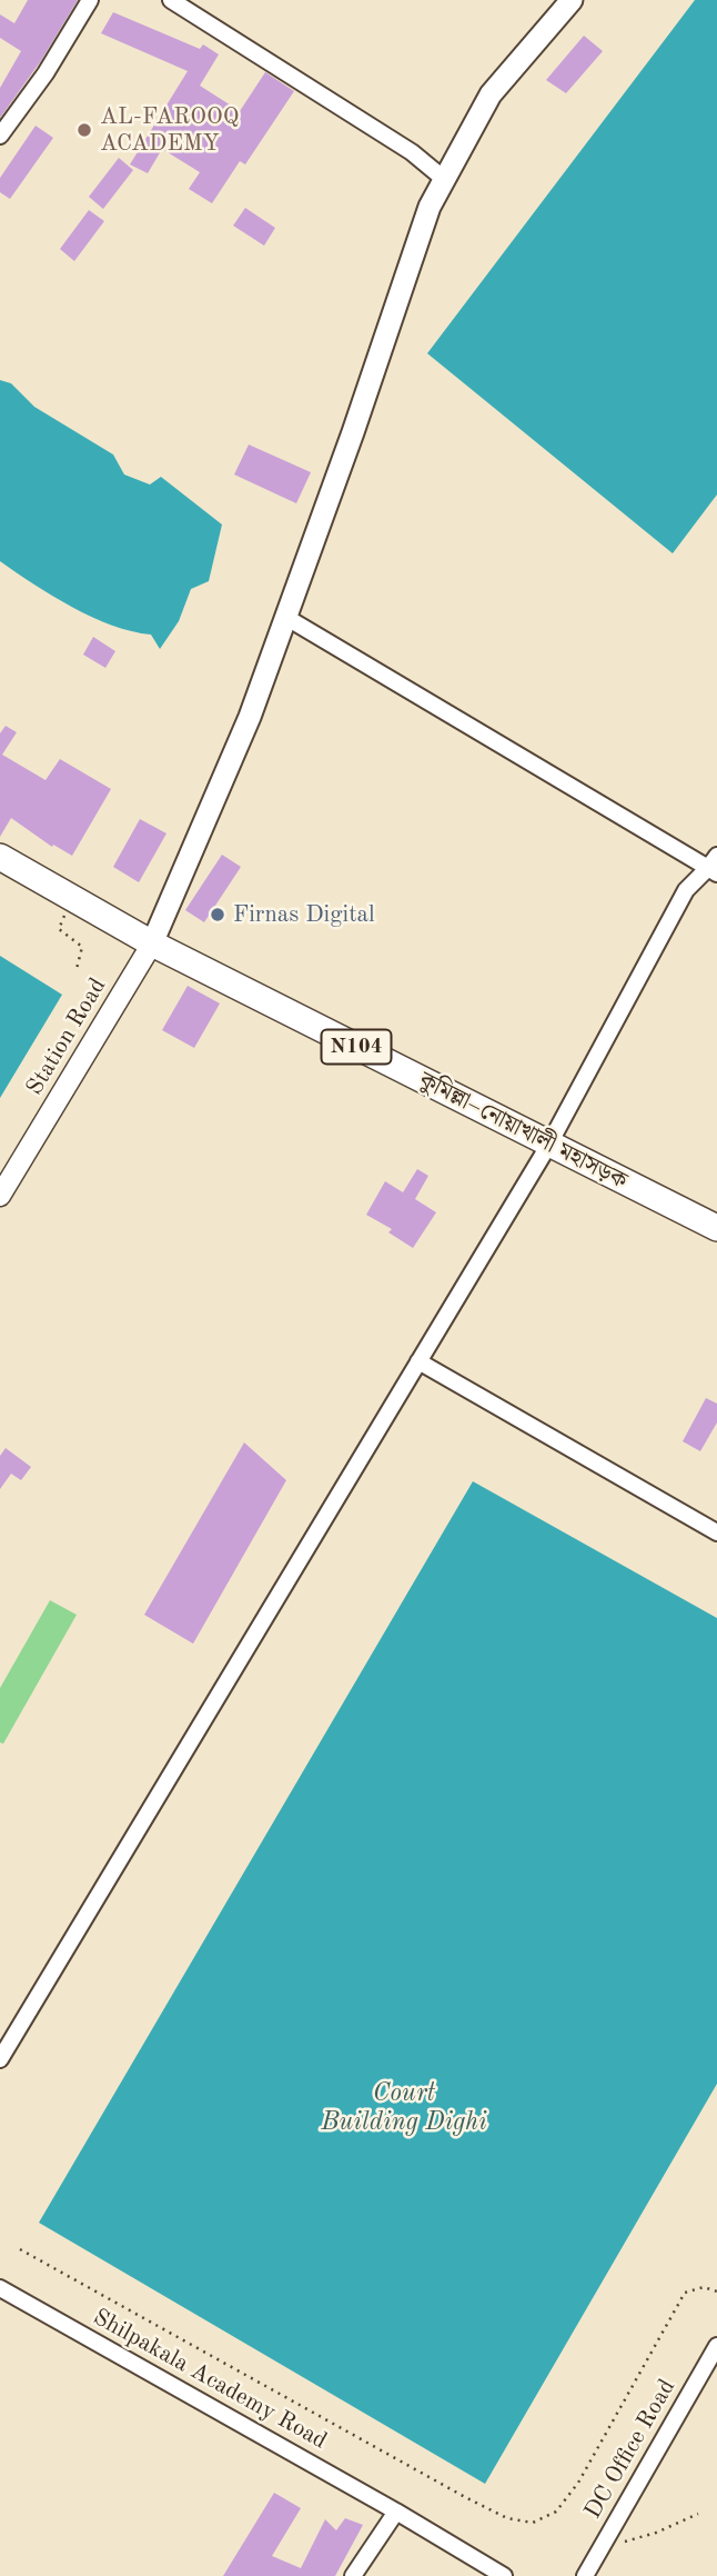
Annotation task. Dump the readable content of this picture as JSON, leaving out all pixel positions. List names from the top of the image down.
{
  "streets": {
    "highway": ["N104", "কুমিল্লা–নোয়াখালী মহাসড়ক"],
    "street": ["Station Road", "Shilpakala Academy Road", "DC Office Road"]
  },
  "crossings": [
    ["Station Road", "কুমিল্লা–নোয়াখালী মহাসড়ক"]
  ],
  "water": ["Court Building Dighi"],
  "places": ["AL-FAROOQ ACADEMY", "Firnas Digital"]
}
